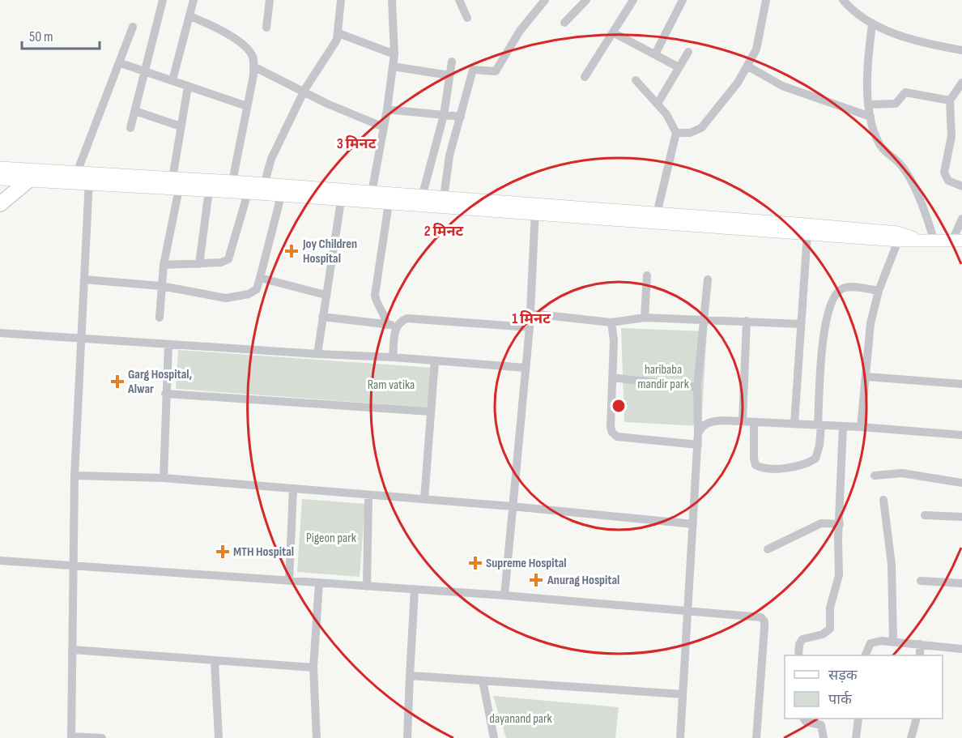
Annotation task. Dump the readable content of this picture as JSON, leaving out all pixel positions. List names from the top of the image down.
{
  "parks": [
    "haribaba mandir park",
    "Ram vatika",
    "Pigeon park",
    "dayanand park"
  ],
  "places": {
    "health": [
      "Joy Children Hospital",
      "Garg Hospital, Alwar",
      "MTH Hospital",
      "Supreme Hospital",
      "Anurag Hospital"
    ]
  },
  "legend": ["सड़क", "पार्क"],
  "scale_bar": "50 m",
  "rings": ["3 मिनट", "2 मिनट", "1 मिनट"]
}
